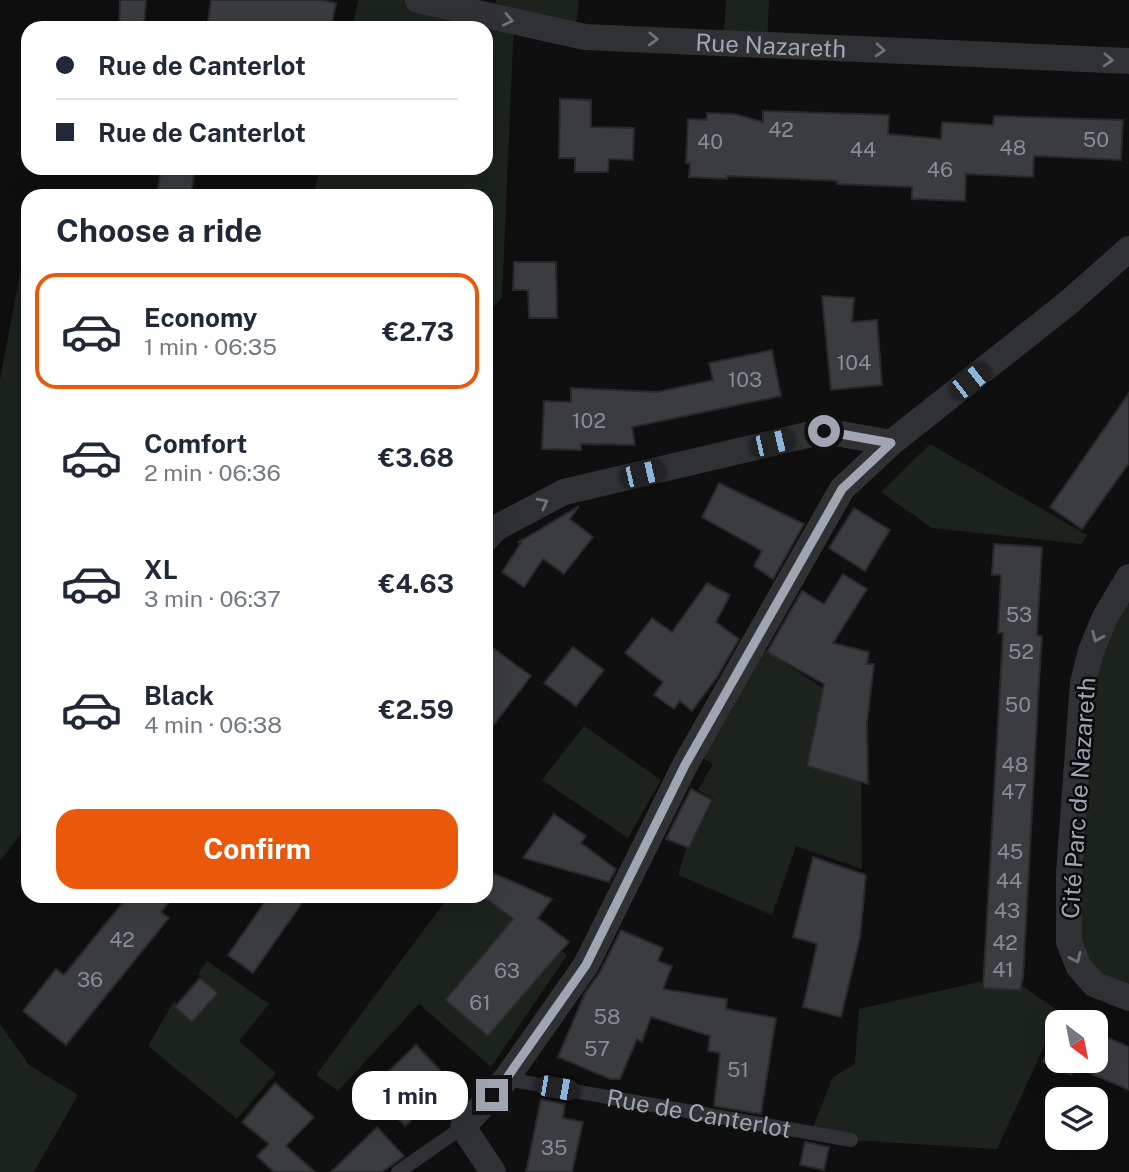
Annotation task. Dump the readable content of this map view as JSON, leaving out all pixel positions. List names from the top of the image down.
{
  "streets": {
    "street": ["Rue Nazareth", "Cité Parc de Nazareth"],
    "lane": ["Rue de Canterlot"]
  },
  "one_way": ["Rue Nazareth", "Cité Parc de Nazareth"],
  "house_numbers": [
    "42",
    "50",
    "40",
    "48",
    "44",
    "46",
    "104",
    "103",
    "102",
    "53",
    "52",
    "50",
    "48",
    "47",
    "45",
    "44",
    "43",
    "42",
    "42",
    "41",
    "63",
    "36",
    "61",
    "58",
    "57",
    "51",
    "35"
  ],
  "north": "bottom right",
  "page": {
    "banner": ["Rue de Canterlot", "Rue de Canterlot"],
    "heading": "Choose a ride",
    "list": [
      {
        "name": "Economy",
        "note": "1 min · 06:35",
        "value": "€2.73"
      },
      {
        "name": "Comfort",
        "note": "2 min · 06:36",
        "value": "€3.68"
      },
      {
        "name": "XL",
        "note": "3 min · 06:37",
        "value": "€4.63"
      },
      {
        "name": "Black",
        "note": "4 min · 06:38",
        "value": "€2.59"
      }
    ],
    "buttons": "Confirm",
    "bubble": "1 min"
  }
}
